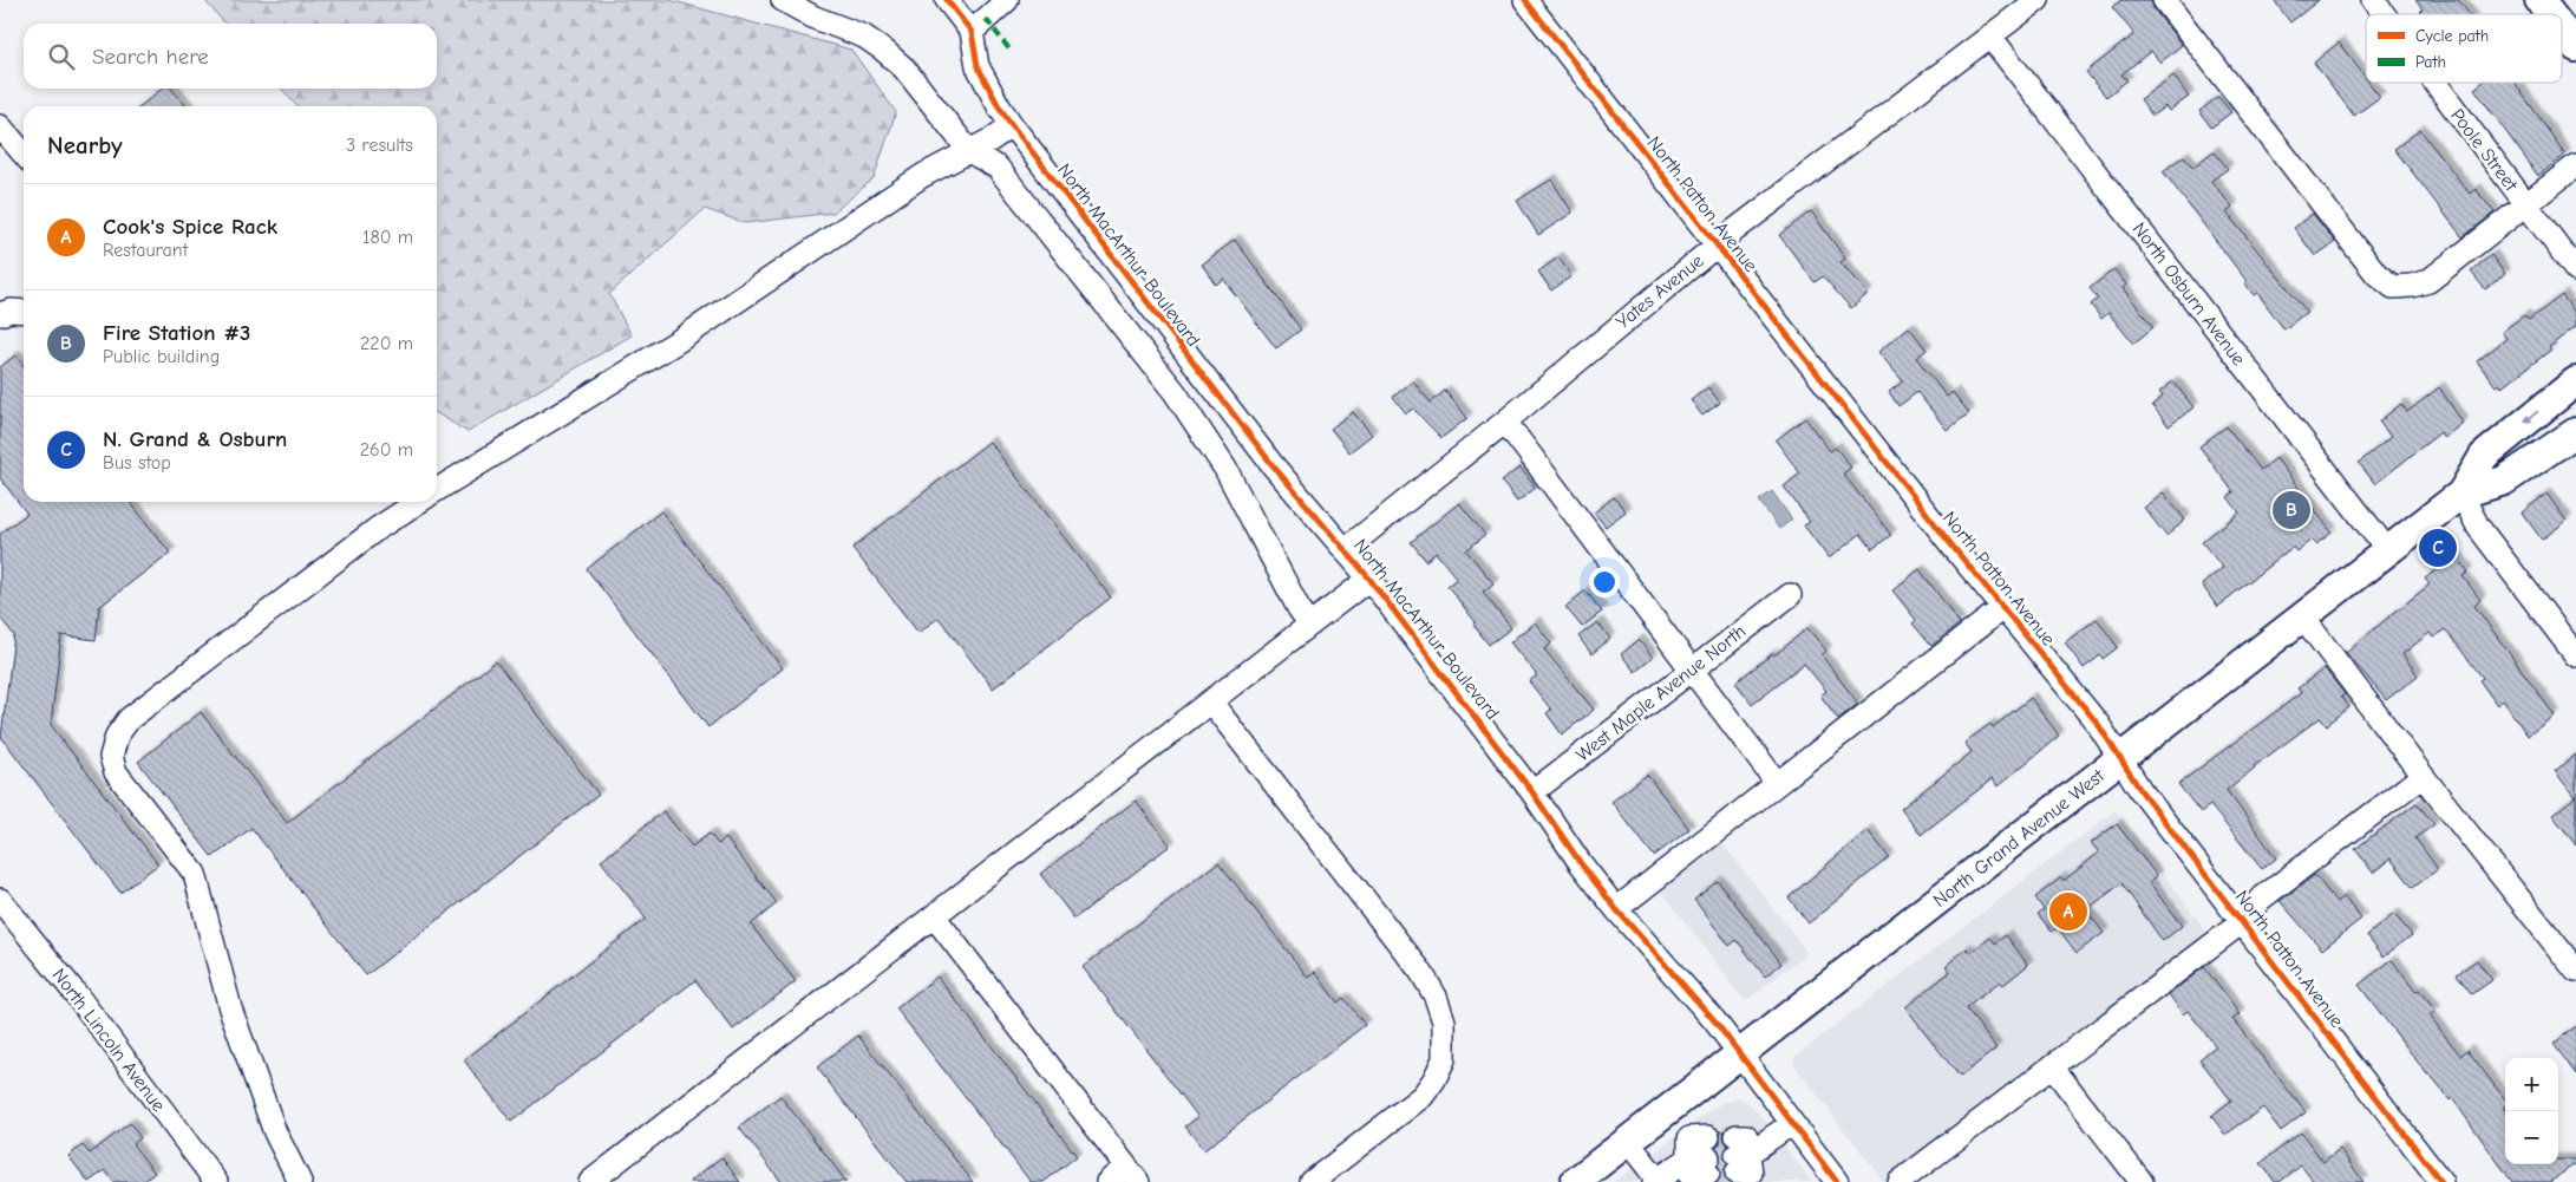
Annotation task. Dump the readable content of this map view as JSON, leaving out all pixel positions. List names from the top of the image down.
{
  "streets": {
    "main road": ["North Grand Avenue West"],
    "street": [
      "Poole Street",
      "North Patton Avenue",
      "North MacArthur Boulevard",
      "Yates Avenue",
      "North Osburn Avenue",
      "West Maple Avenue North",
      "North Lincoln Avenue"
    ]
  },
  "crossings": [
    ["North Patton Avenue", "Yates Avenue"],
    ["North Patton Avenue", "North Grand Avenue West"],
    ["North MacArthur Boulevard", "Yates Avenue"],
    ["North MacArthur Boulevard", "West Maple Avenue North"],
    ["North MacArthur Boulevard", "North Grand Avenue West"],
    ["Yates Avenue", "North Osburn Avenue"],
    ["North Osburn Avenue", "North Grand Avenue West"]
  ],
  "legend": ["Cycle path", "Path"],
  "page": {
    "search": "Search here",
    "heading": ["Nearby", "3 results"],
    "list": [
      {
        "mark": "A",
        "name": "Cook's Spice Rack",
        "note": "Restaurant",
        "value": "180 m"
      },
      {
        "mark": "B",
        "name": "Fire Station #3",
        "note": "Public building",
        "value": "220 m"
      },
      {
        "mark": "C",
        "name": "N. Grand & Osburn",
        "note": "Bus stop",
        "value": "260 m"
      }
    ],
    "pins": ["B", "C", "A"],
    "map_buttons": ["+", "−"]
  }
}
